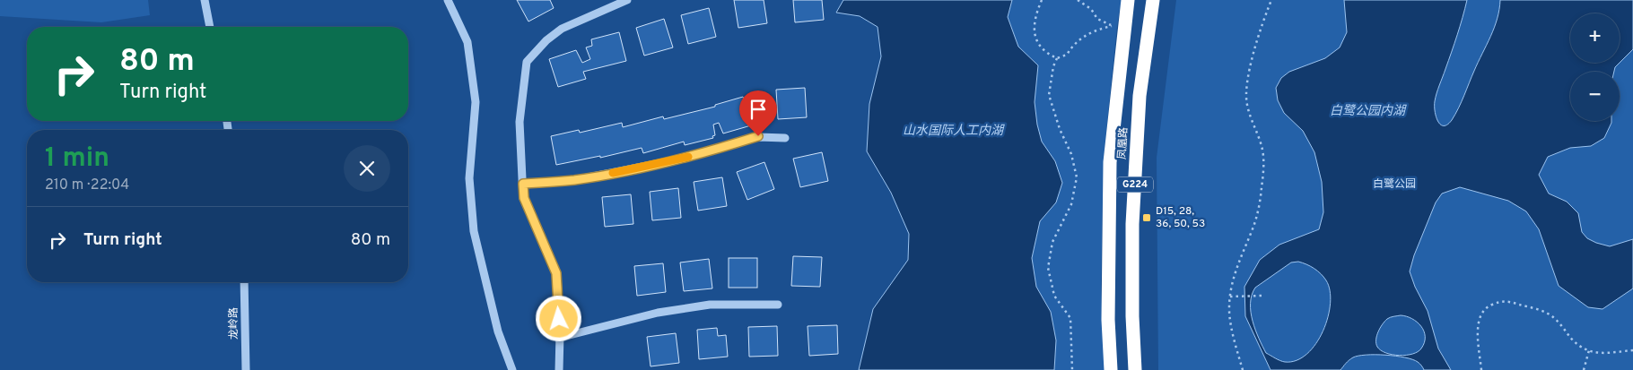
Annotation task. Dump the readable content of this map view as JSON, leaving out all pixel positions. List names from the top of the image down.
{
  "streets": {
    "highway": ["凤凰路", "G224"],
    "street": ["龙岭路"]
  },
  "water": ["白鹭公园内湖", "山水国际人工内湖"],
  "parks": ["白鹭公园"],
  "places": {
    "transit": ["D15, 28, 36, 50, 53"]
  },
  "page": {
    "map_buttons": ["+", "−"],
    "turn": ["80 m", "Turn right"],
    "heading": ["1 min", "210 m · 22:04"],
    "list": [
      {
        "name": "Turn right",
        "value": "80 m"
      }
    ]
  }
}
